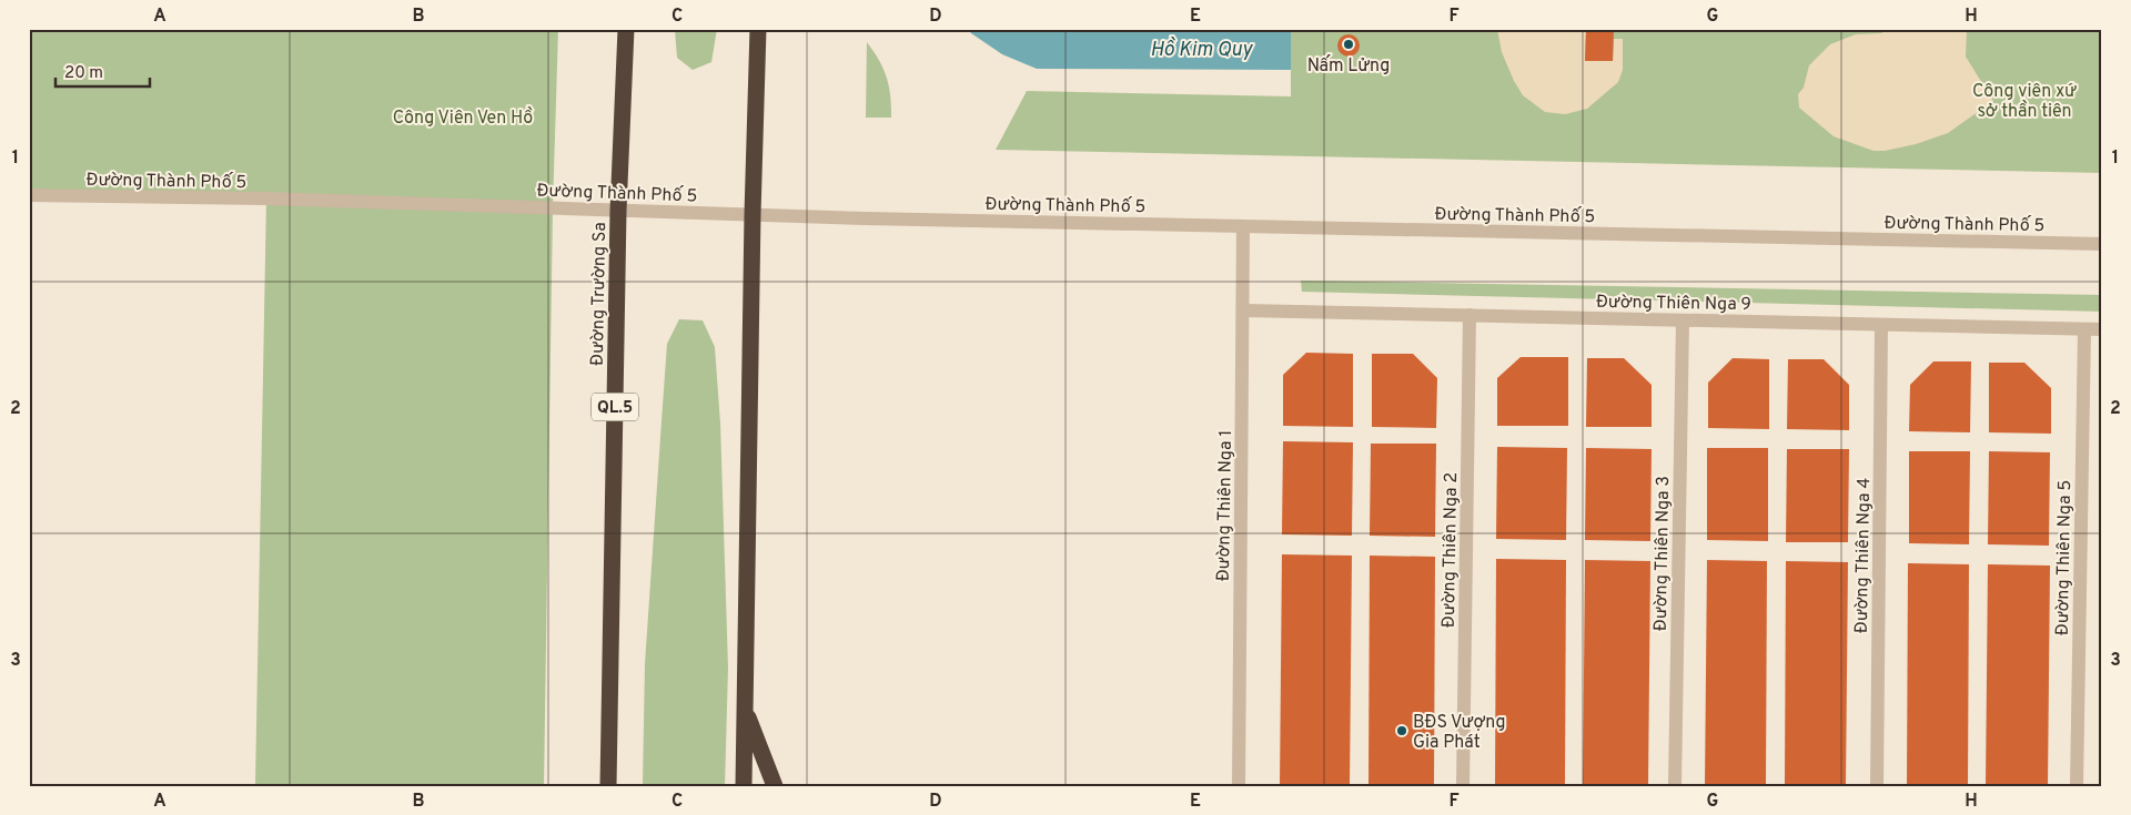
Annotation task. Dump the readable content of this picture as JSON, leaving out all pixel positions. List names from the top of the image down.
{
  "streets": {
    "highway": ["Đường Trường Sa", "QL.5"],
    "street": [
      "Đường Thành Phố 5",
      "Đường Thiên Nga 9",
      "Đường Thiên Nga 1",
      "Đường Thiên Nga 2",
      "Đường Thiên Nga 3",
      "Đường Thiên Nga 4",
      "Đường Thiên Nga 5"
    ]
  },
  "crossings": [
    ["Đường Thành Phố 5", "Đường Trường Sa"],
    ["Đường Thành Phố 5", "Đường Thiên Nga 1"],
    ["Đường Thiên Nga 9", "Đường Thiên Nga 1"],
    ["Đường Thiên Nga 9", "Đường Thiên Nga 2"],
    ["Đường Thiên Nga 9", "Đường Thiên Nga 3"],
    ["Đường Thiên Nga 9", "Đường Thiên Nga 4"],
    ["Đường Thiên Nga 9", "Đường Thiên Nga 5"]
  ],
  "water": ["Hồ Kim Quy"],
  "parks": ["Công viên xứ sở thần tiên", "Công Viên Ven Hồ"],
  "places": ["Nấm Lửng", "BĐS Vượng Gia Phát"],
  "scale_bar": "20 m",
  "grid": {
    "columns": [
      "A",
      "B",
      "C",
      "D",
      "E",
      "F",
      "G",
      "H"
    ],
    "rows": ["1", "2", "3"]
  }
}
